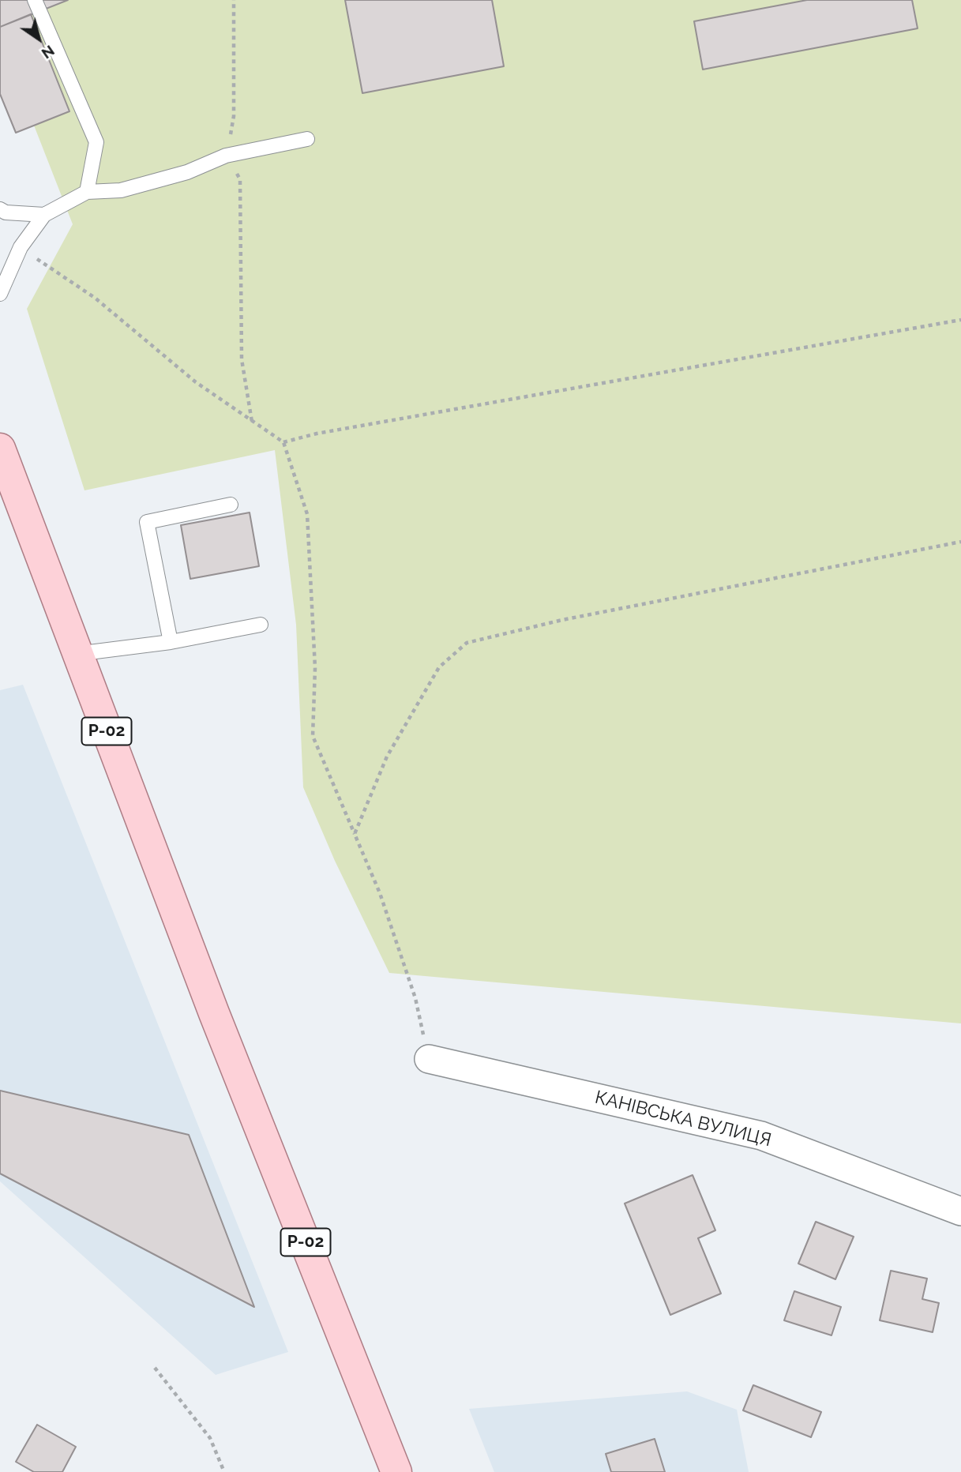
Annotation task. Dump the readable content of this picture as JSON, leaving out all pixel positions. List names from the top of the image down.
{
  "streets": {
    "main road": ["Р-02"],
    "street": ["КАНІВСЬКА ВУЛИЦЯ"]
  },
  "north": "bottom right"
}
